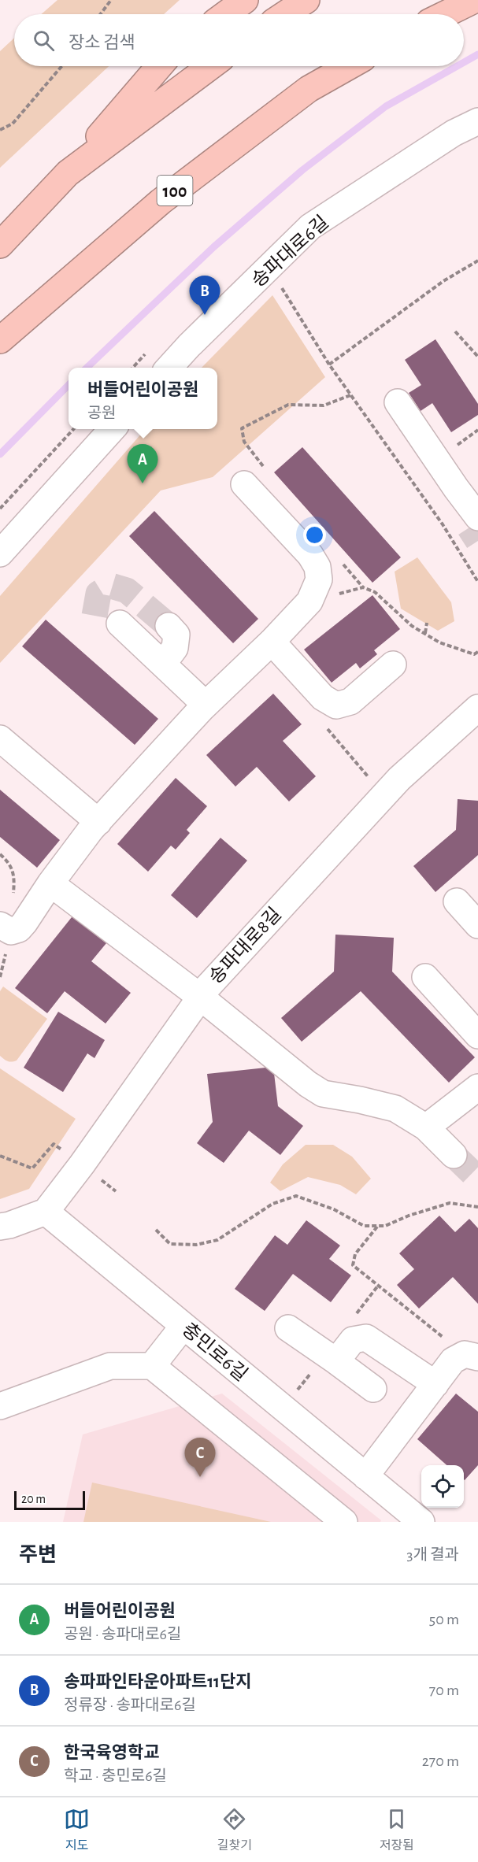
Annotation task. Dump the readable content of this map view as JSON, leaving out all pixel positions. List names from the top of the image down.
{
  "streets": {
    "highway": ["100"],
    "street": ["송파대로6길", "송파대로8길", "충민로6길"]
  },
  "crossings": [
    ["송파대로8길", "충민로6길"]
  ],
  "scale_bar": "20 m",
  "page": {
    "search": "장소 검색",
    "pins": ["B", "A", "C"],
    "popup": ["버들어린이공원", "공원"],
    "scale": "20 m",
    "heading": ["주변", "3개 결과"],
    "list": [
      {
        "mark": "A",
        "name": "버들어린이공원",
        "note": "공원 · 송파대로6길",
        "value": "50 m"
      },
      {
        "mark": "B",
        "name": "송파파인타운아파트11단지",
        "note": "정류장 · 송파대로6길",
        "value": "70 m"
      },
      {
        "mark": "C",
        "name": "한국육영학교",
        "note": "학교 · 충민로6길",
        "value": "270 m"
      }
    ],
    "nav": ["지도", "길찾기", "저장됨"]
  }
}
